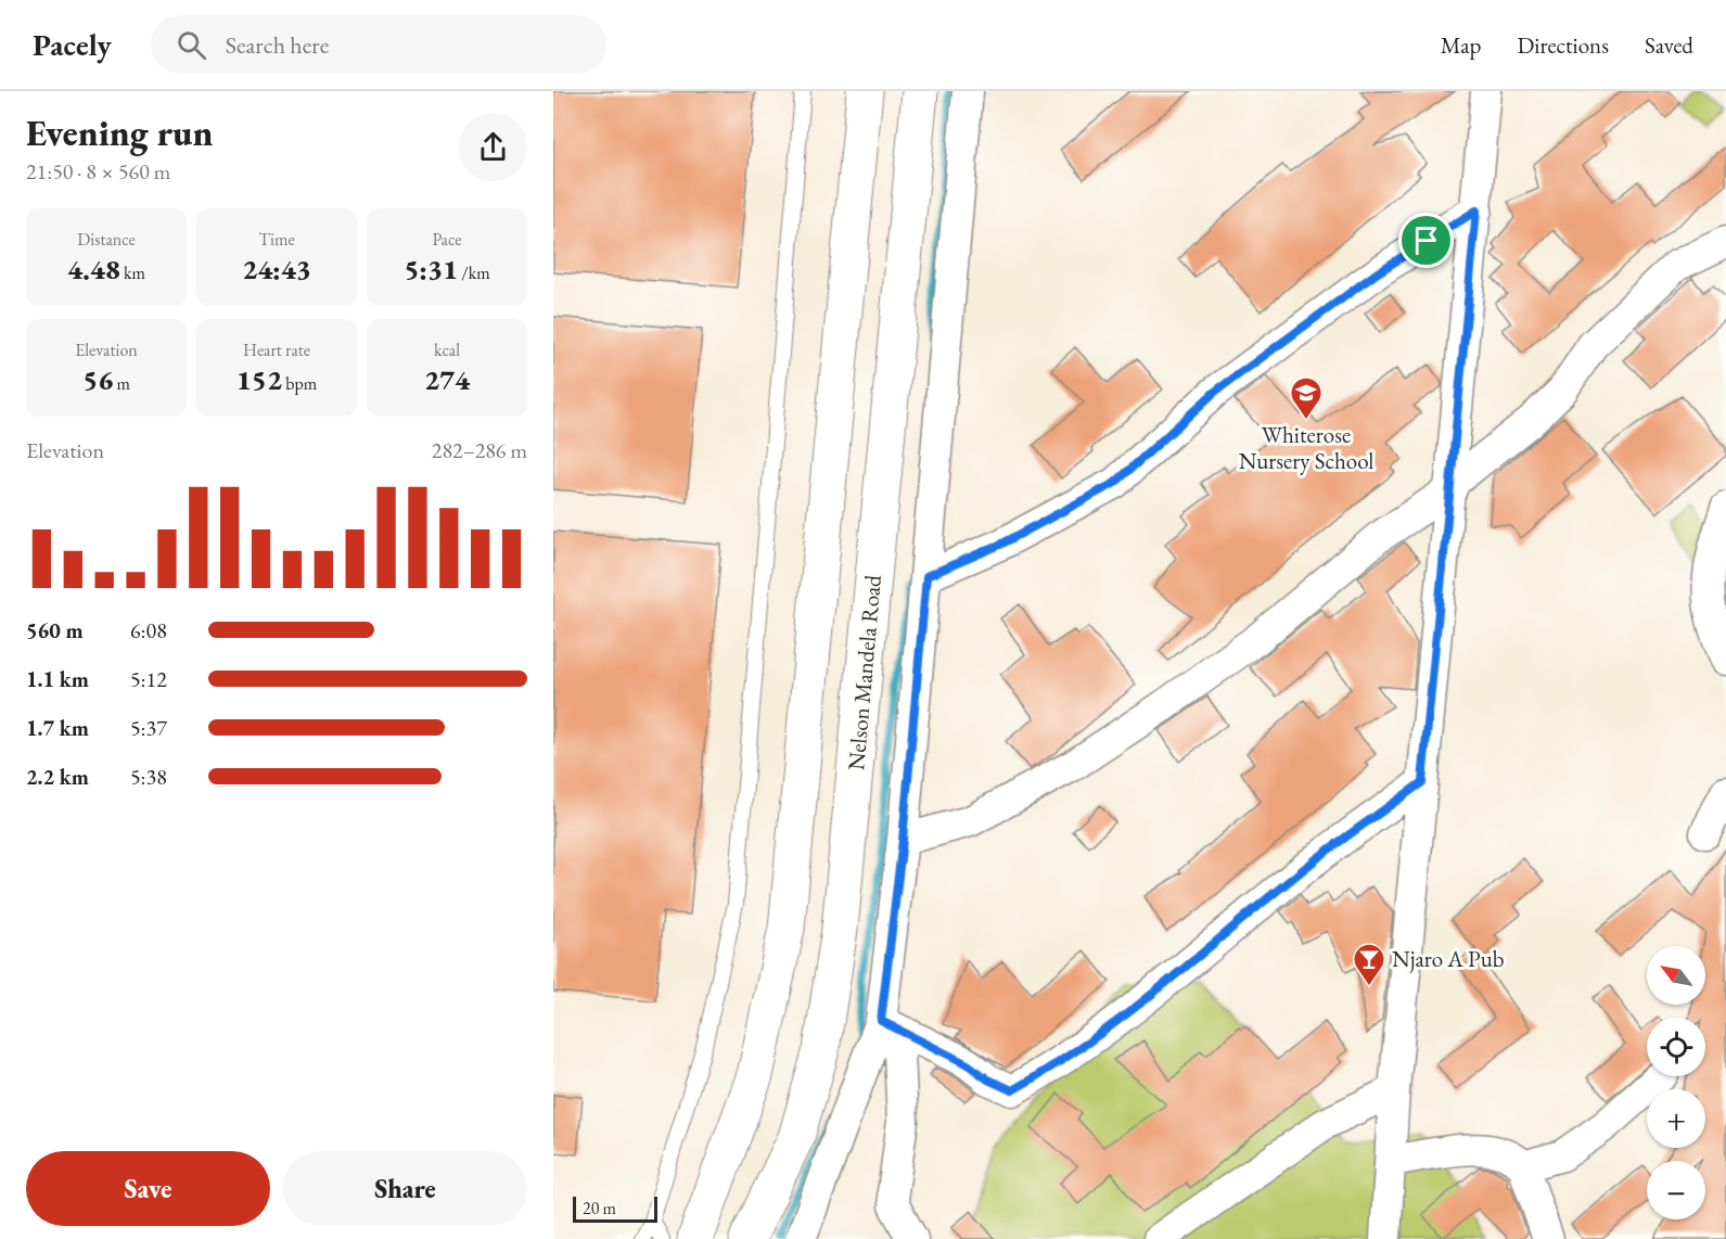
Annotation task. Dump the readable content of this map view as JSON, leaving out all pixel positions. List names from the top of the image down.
{
  "streets": {
    "main road": ["Nelson Mandela Road"]
  },
  "places": {
    "school or university": ["Whiterose Nursery School"],
    "bar": ["Njaro A Pub"]
  },
  "scale_bar": "20 m",
  "north": "top left",
  "page": {
    "header": "Pacely",
    "search": "Search here",
    "nav": ["Map", "Directions", "Saved"],
    "heading": ["Evening run", "21:50 · 8 × 560 m"],
    "stats": [
      ["Distance", "4.48 km"],
      ["Time", "24:43"],
      ["Pace", "5:31 /km"],
      ["Elevation", "56 m"],
      ["Heart rate", "152 bpm"],
      ["kcal", "274"]
    ],
    "chart": ["Elevation", "282–286 m"],
    "list": [
      {
        "name": "560 m",
        "note": "6:08"
      },
      {
        "name": "1.1 km",
        "note": "5:12"
      },
      {
        "name": "1.7 km",
        "note": "5:37"
      },
      {
        "name": "2.2 km",
        "note": "5:38"
      }
    ],
    "map_buttons": ["+", "−"],
    "buttons": ["Save", "Share"],
    "scale": "20 m"
  }
}
